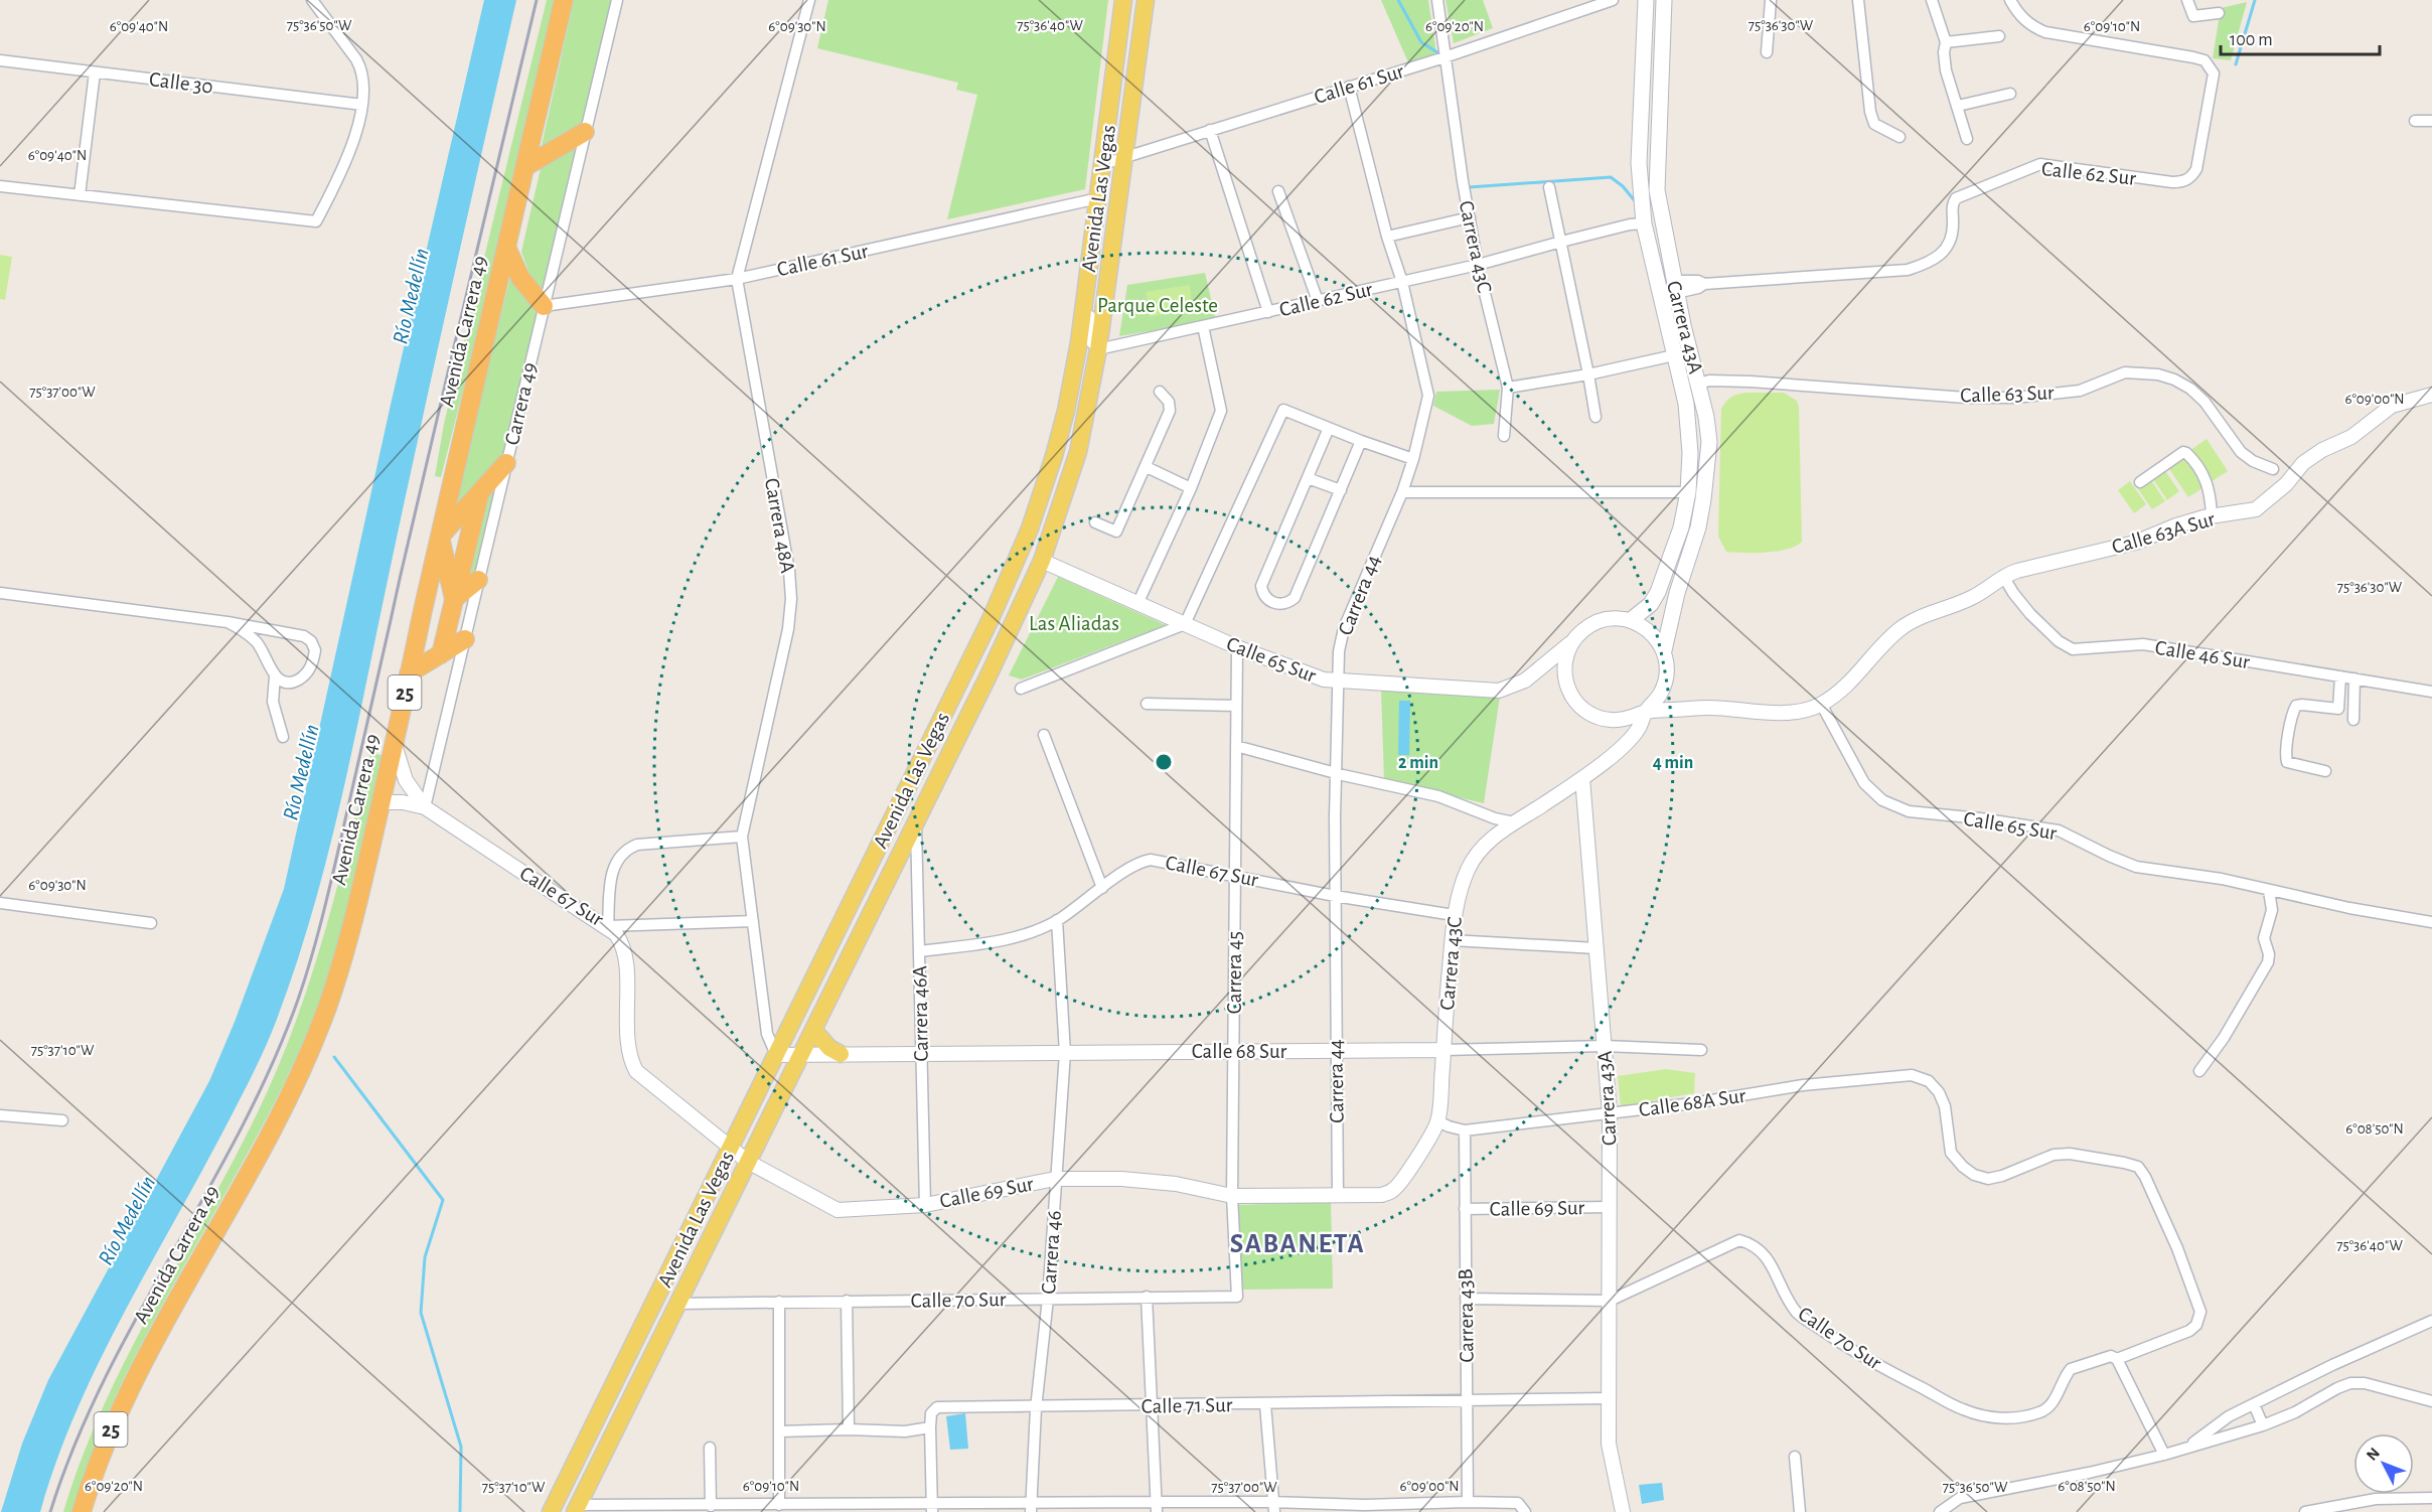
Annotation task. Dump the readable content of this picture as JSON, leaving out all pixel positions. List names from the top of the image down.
{
  "streets": {
    "highway": ["Avenida Carrera 49", "25"],
    "main road": ["Avenida Las Vegas", "Carrera 43A"],
    "street": [
      "Calle 30",
      "Calle 61 Sur",
      "Calle 62 Sur",
      "Carrera 43C",
      "Calle 63 Sur",
      "Carrera 49",
      "Carrera 48A",
      "Calle 63A Sur",
      "Carrera 44",
      "Calle 46 Sur",
      "Calle 65 Sur",
      "Calle 67 Sur",
      "Carrera 45",
      "Carrera 46A",
      "Calle 68 Sur",
      "Calle 68A Sur",
      "Calle 69 Sur",
      "Carrera 46",
      "Calle 70 Sur",
      "Carrera 43B",
      "Calle 71 Sur"
    ]
  },
  "crossings": [
    ["Calle 61 Sur", "Avenida Las Vegas"],
    ["Calle 61 Sur", "Carrera 43C"],
    ["Calle 61 Sur", "Carrera 49"],
    ["Calle 61 Sur", "Carrera 48A"],
    ["Calle 61 Sur", "Carrera 44"],
    ["Calle 62 Sur", "Avenida Las Vegas"],
    ["Calle 62 Sur", "Carrera 43C"],
    ["Calle 62 Sur", "Carrera 43A"],
    ["Calle 62 Sur", "Carrera 44"],
    ["Avenida Las Vegas", "Carrera 48A"],
    ["Avenida Las Vegas", "Calle 65 Sur"],
    ["Avenida Las Vegas", "Carrera 46A"],
    ["Avenida Las Vegas", "Calle 68 Sur"],
    ["Avenida Las Vegas", "Calle 69 Sur"],
    ["Avenida Las Vegas", "Calle 70 Sur"],
    ["Carrera 43C", "Carrera 43A"],
    ["Carrera 43C", "Calle 67 Sur"],
    ["Carrera 43C", "Calle 68 Sur"],
    ["Carrera 43C", "Calle 68A Sur"],
    ["Carrera 43C", "Calle 69 Sur"],
    ["Carrera 43A", "Calle 63 Sur"],
    ["Carrera 43A", "Calle 65 Sur"],
    ["Carrera 43A", "Calle 68 Sur"],
    ["Carrera 43A", "Calle 68A Sur"],
    ["Carrera 43A", "Calle 69 Sur"],
    ["Carrera 43A", "Calle 70 Sur"],
    ["Carrera 43A", "Calle 71 Sur"],
    ["Avenida Carrera 49", "Calle 67 Sur"],
    ["Carrera 49", "Calle 67 Sur"],
    ["Carrera 48A", "Calle 67 Sur"],
    ["Carrera 48A", "Calle 68 Sur"],
    ["Calle 63A Sur", "Calle 46 Sur"],
    ["Carrera 44", "Calle 65 Sur"],
    ["Carrera 44", "Calle 67 Sur"],
    ["Carrera 44", "Calle 68 Sur"],
    ["Carrera 44", "Calle 69 Sur"],
    ["Calle 65 Sur", "Carrera 45"],
    ["Calle 67 Sur", "Carrera 45"],
    ["Calle 67 Sur", "Carrera 46A"],
    ["Calle 67 Sur", "Calle 69 Sur"],
    ["Calle 67 Sur", "Carrera 46"],
    ["Carrera 45", "Calle 68 Sur"],
    ["Carrera 45", "Calle 69 Sur"],
    ["Carrera 45", "Calle 70 Sur"],
    ["Carrera 46A", "Calle 68 Sur"],
    ["Carrera 46A", "Calle 69 Sur"],
    ["Calle 68 Sur", "Carrera 46"],
    ["Calle 68A Sur", "Calle 70 Sur"],
    ["Calle 68A Sur", "Carrera 43B"],
    ["Calle 69 Sur", "Carrera 46"],
    ["Calle 69 Sur", "Carrera 43B"],
    ["Carrera 46", "Calle 70 Sur"],
    ["Carrera 46", "Calle 71 Sur"],
    ["Calle 70 Sur", "Carrera 43B"],
    ["Carrera 43B", "Calle 71 Sur"]
  ],
  "districts": ["SABANETA"],
  "water": ["Río Medellín"],
  "parks": ["Parque Celeste", "Las Aliadas"],
  "scale_bar": "100 m",
  "north": "top left",
  "coordinates": [
    "75°36'50\"W",
    "75°36'40\"W",
    "75°36'30\"W",
    "6°09'40\"N",
    "6°09'30\"N",
    "6°09'20\"N",
    "6°09'10\"N",
    "75°37'00\"W",
    "6°09'00\"N",
    "75°37'10\"W",
    "6°08'50\"N"
  ],
  "rings": ["2 min", "4 min"]
}
